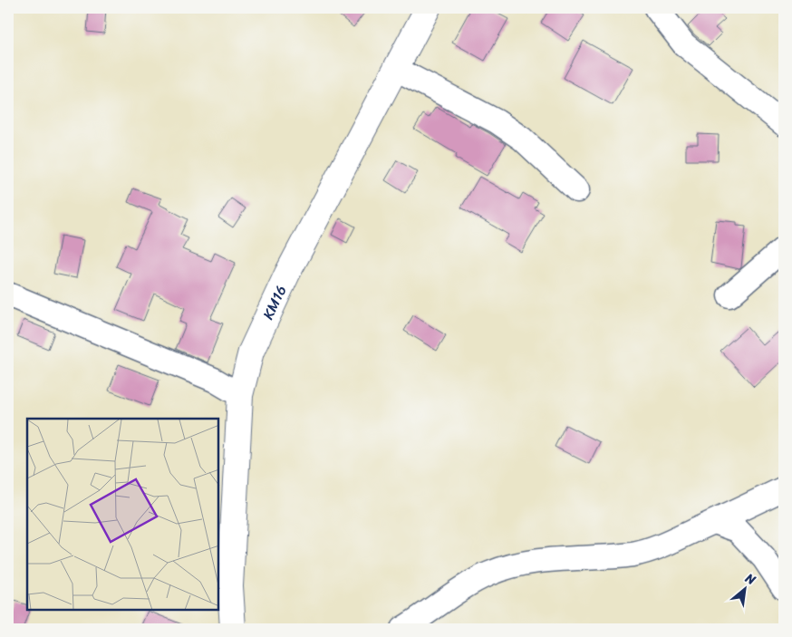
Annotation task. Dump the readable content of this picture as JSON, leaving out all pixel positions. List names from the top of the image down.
{
  "streets": {
    "street": ["KM16"]
  },
  "north": "top right"
}
